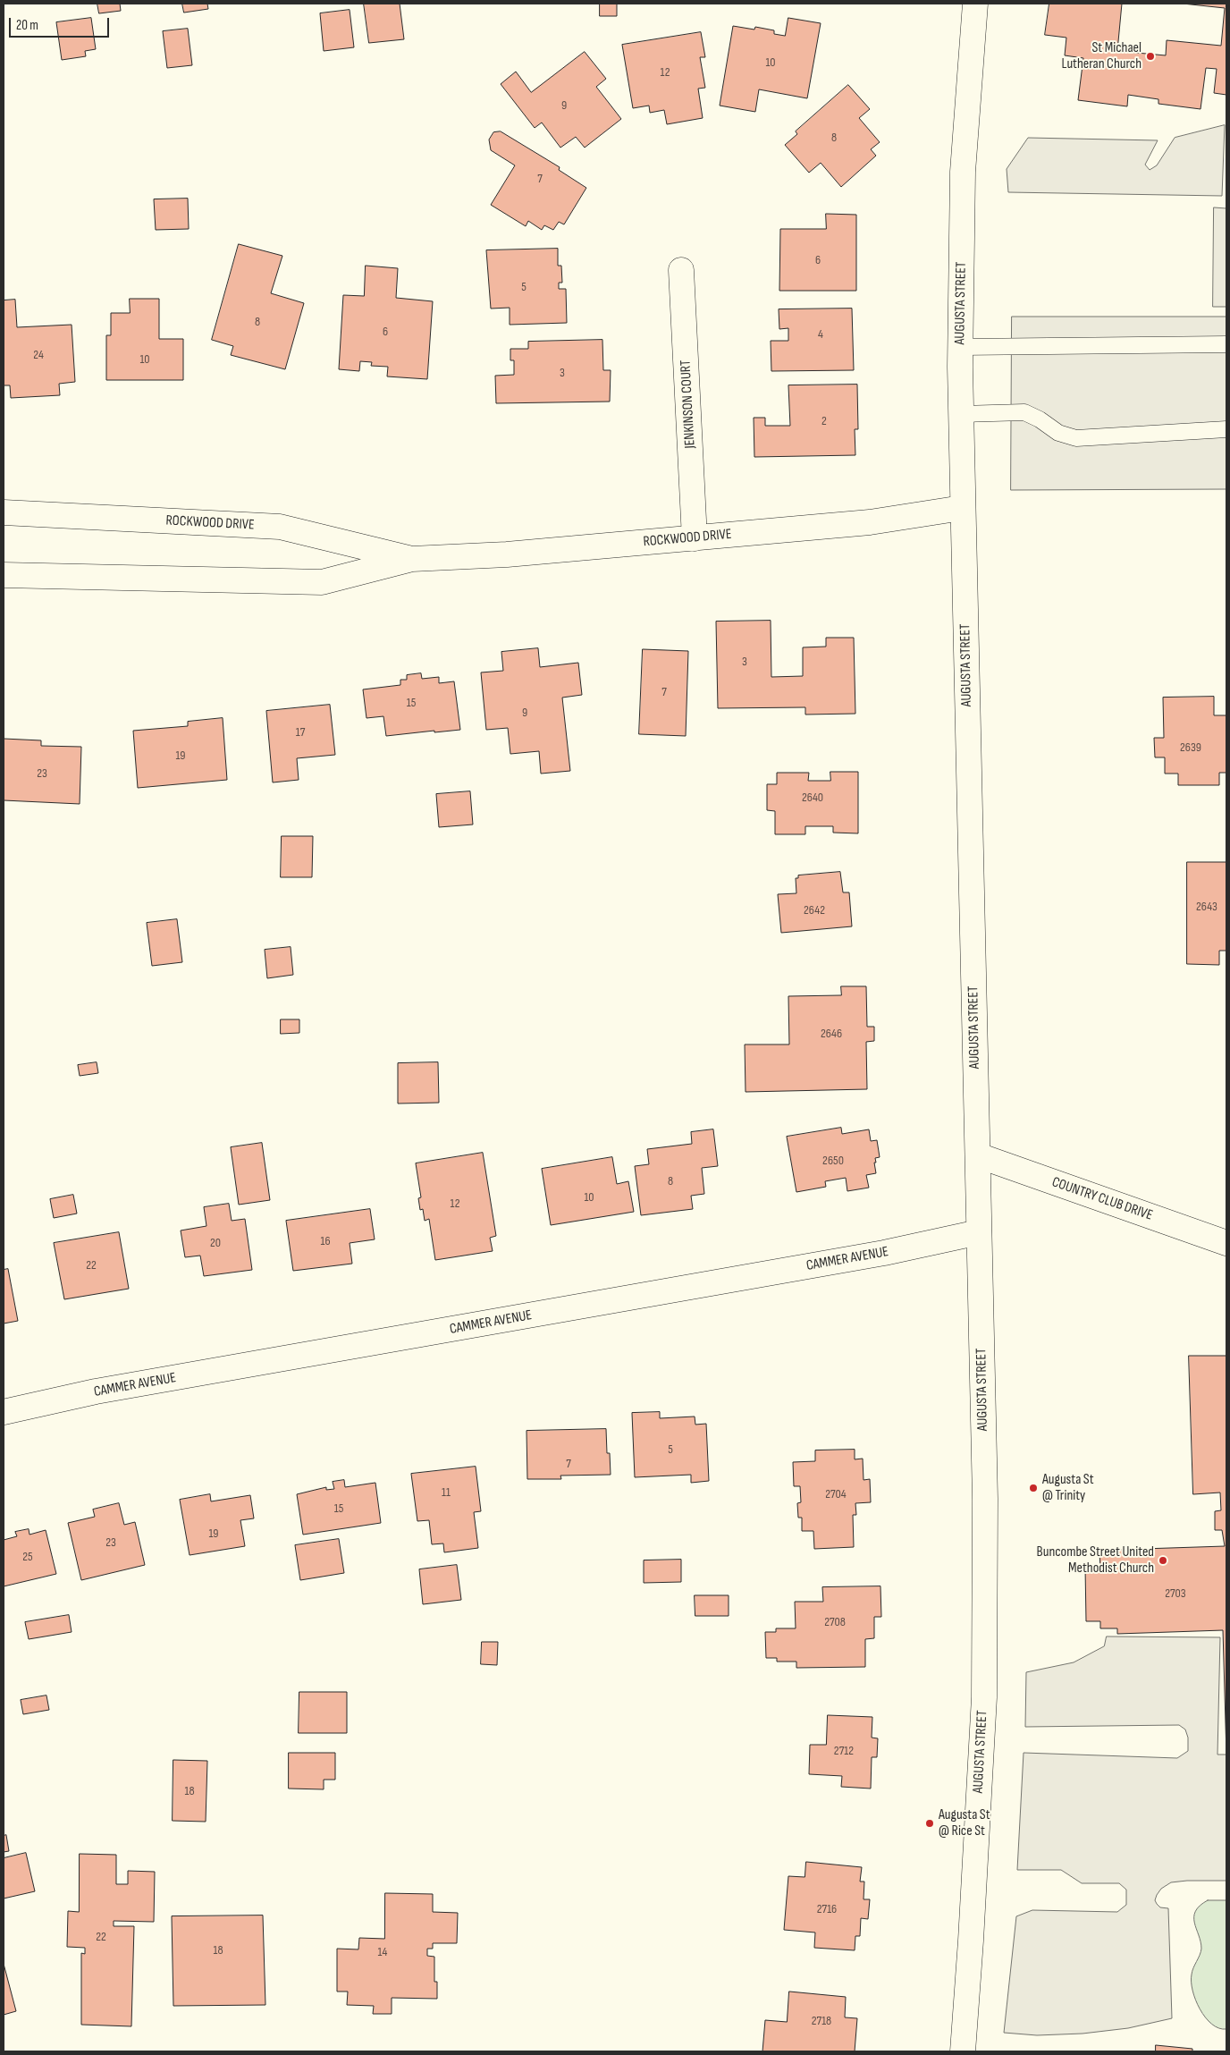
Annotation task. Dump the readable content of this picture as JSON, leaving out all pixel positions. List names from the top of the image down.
{
  "streets": {
    "street": [
      "AUGUSTA STREET",
      "JENKINSON COURT",
      "ROCKWOOD DRIVE",
      "COUNTRY CLUB DRIVE",
      "CAMMER AVENUE"
    ]
  },
  "crossings": [
    ["AUGUSTA STREET", "ROCKWOOD DRIVE"],
    ["AUGUSTA STREET", "COUNTRY CLUB DRIVE"],
    ["AUGUSTA STREET", "CAMMER AVENUE"],
    ["JENKINSON COURT", "ROCKWOOD DRIVE"]
  ],
  "places": [
    "St Michael Lutheran Church",
    "Augusta St @ Trinity",
    "Buncombe Street United Methodist Church",
    "Augusta St @ Rice St"
  ],
  "house_numbers": [
    "10",
    "12",
    "9",
    "8",
    "7",
    "6",
    "5",
    "8",
    "6",
    "4",
    "24",
    "10",
    "3",
    "2",
    "3",
    "7",
    "15",
    "9",
    "17",
    "2639",
    "19",
    "23",
    "2640",
    "2643",
    "2642",
    "2646",
    "2650",
    "8",
    "10",
    "12",
    "16",
    "20",
    "22",
    "5",
    "7",
    "11",
    "2704",
    "15",
    "19",
    "23",
    "25",
    "2703",
    "2708",
    "2712",
    "18",
    "2716",
    "22",
    "18",
    "14",
    "2718"
  ],
  "scale_bar": "20 m"
}
